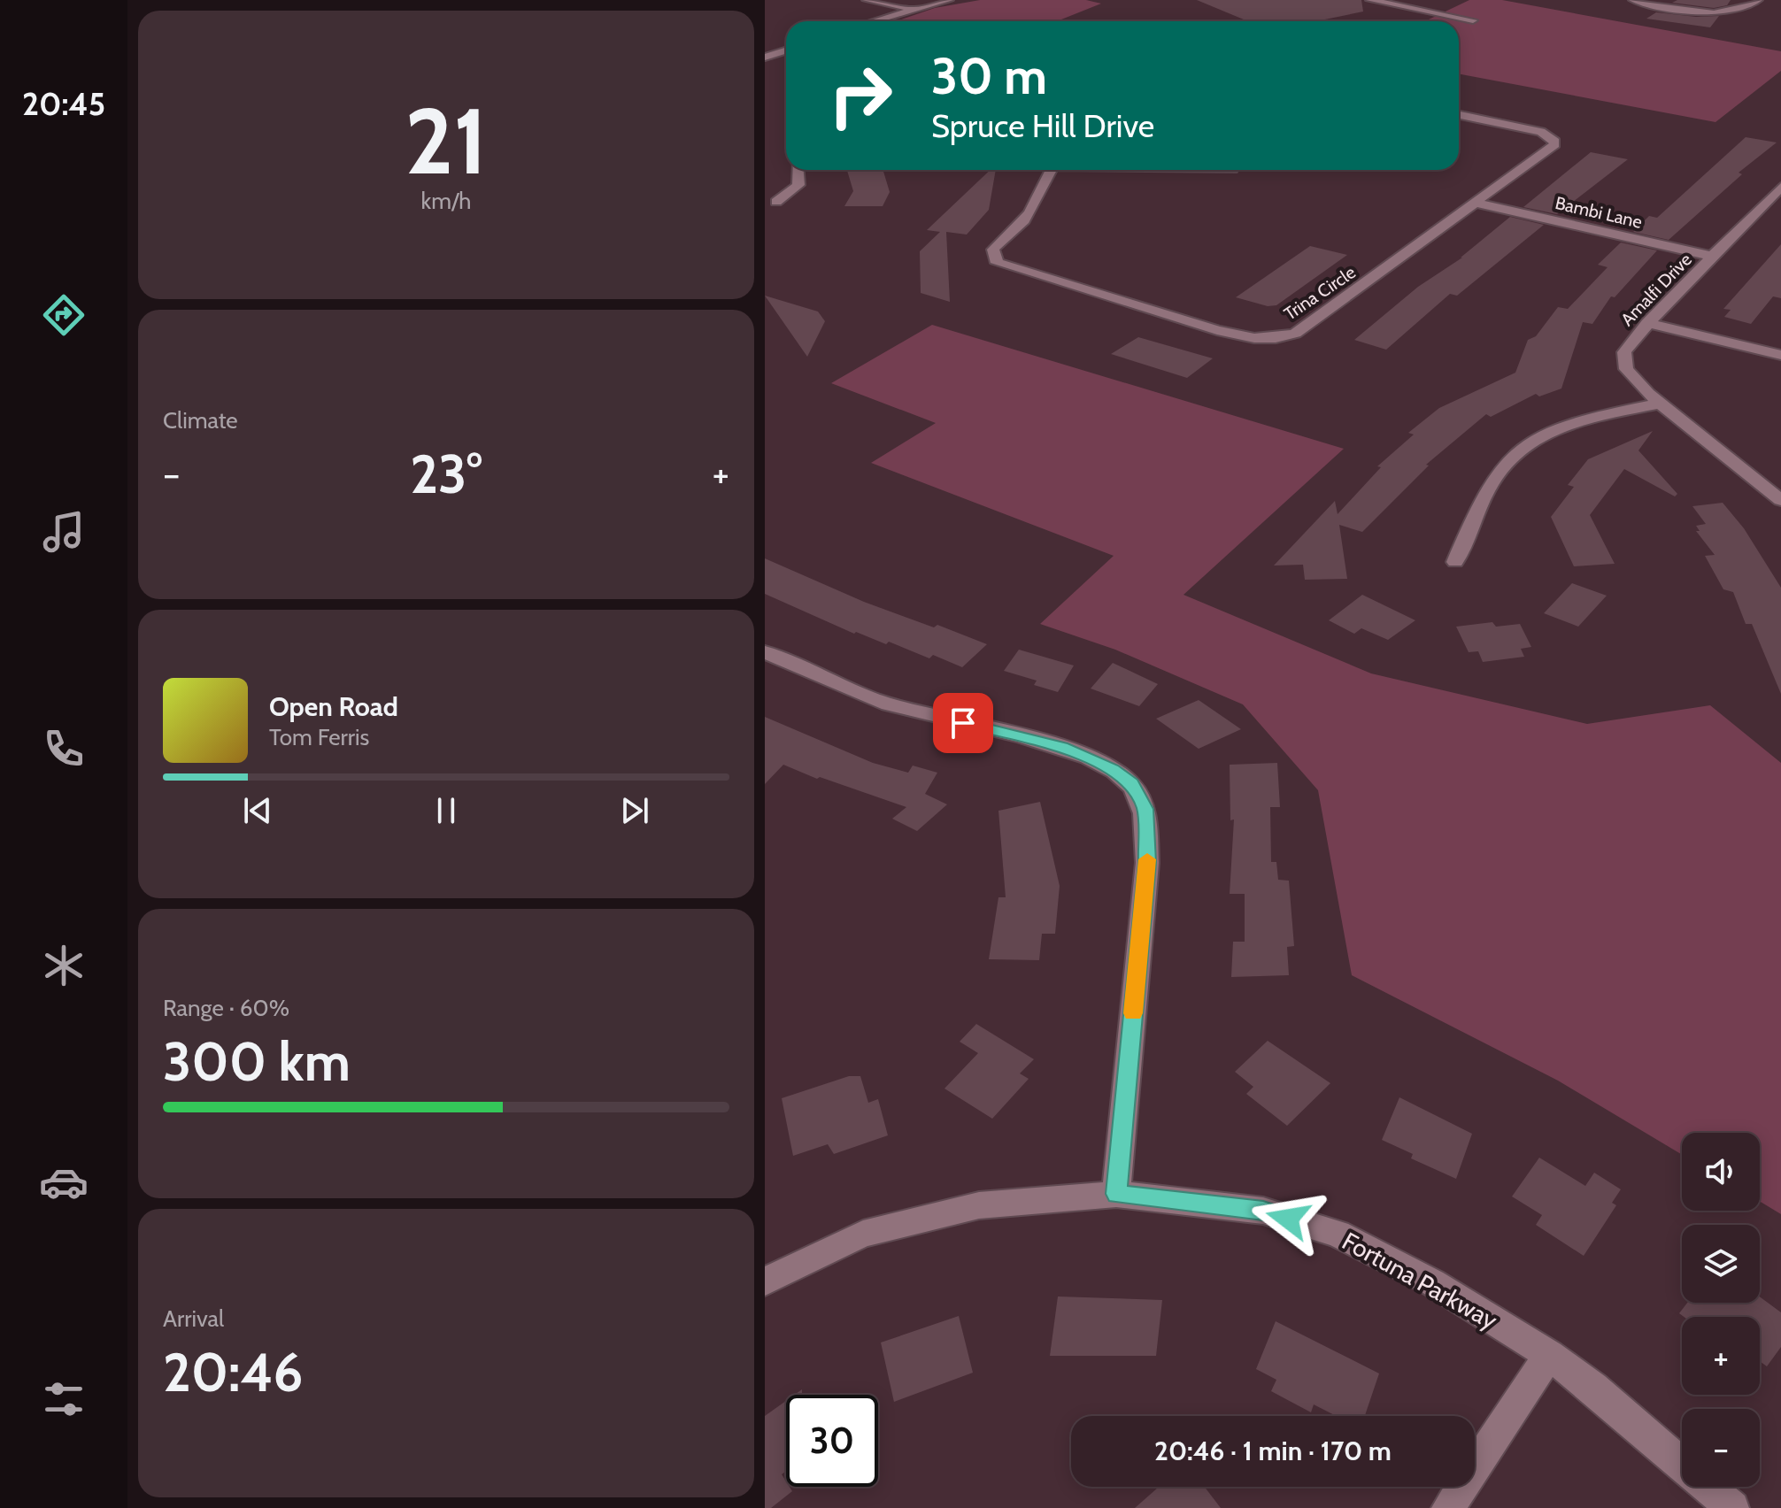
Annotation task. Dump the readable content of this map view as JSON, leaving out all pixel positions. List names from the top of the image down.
{
  "streets": {
    "street": [
      "Bambi Lane",
      "Amalfi Drive",
      "Trina Circle",
      "Fortuna Parkway"
    ]
  },
  "crossings": [
    ["Bambi Lane", "Amalfi Drive"],
    ["Bambi Lane", "Trina Circle"]
  ],
  "page": {
    "tabs": "20:45",
    "tile": [
      ["21", "km/h"],
      "Climate",
      ["Range · 60%", "300 km"],
      ["Arrival", "20:46"]
    ],
    "turn": ["30 m", "Spruce Hill Drive"],
    "heat": ["−", "23°", "+"],
    "song": ["Open Road", "Tom Ferris"],
    "map_buttons": ["+", "−"],
    "limit": "30",
    "trip": "20:46 · 1 min · 170 m"
  }
}
